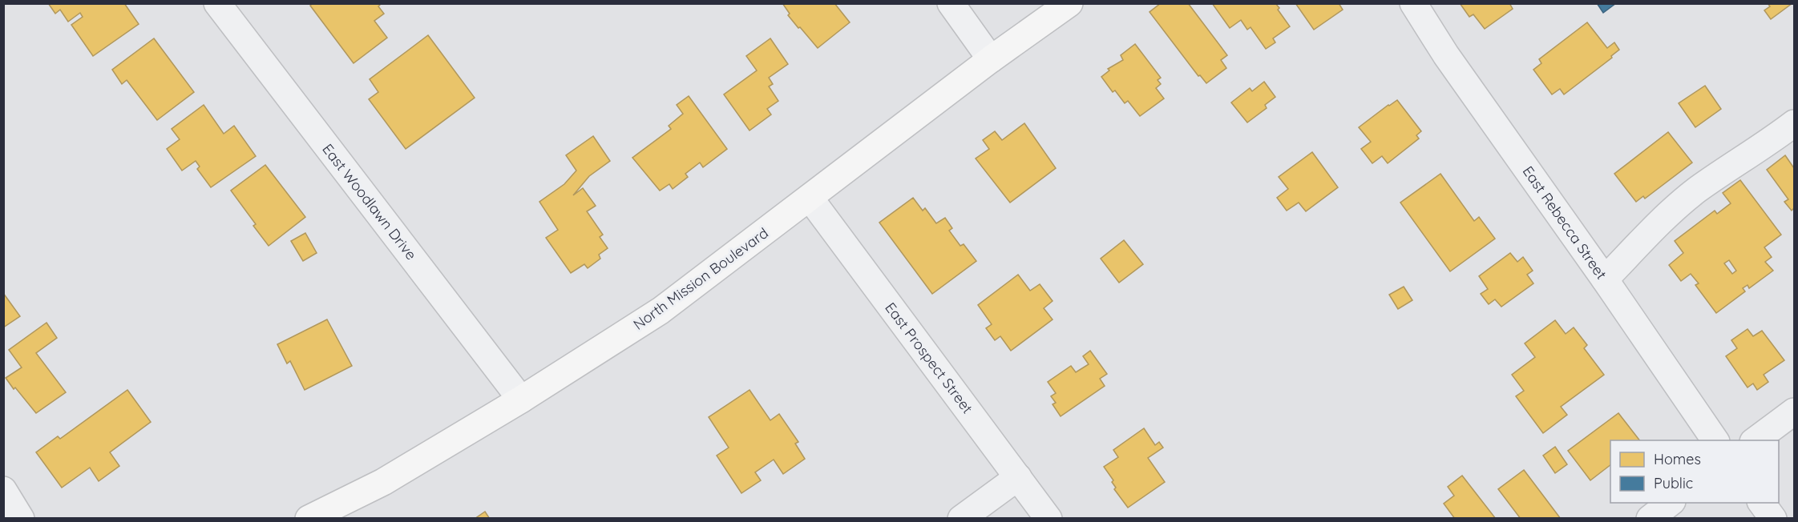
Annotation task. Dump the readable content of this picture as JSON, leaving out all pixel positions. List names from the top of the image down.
{
  "streets": {
    "main road": ["North Mission Boulevard"],
    "street": ["East Woodlawn Drive", "East Rebecca Street", "East Prospect Street"]
  },
  "crossings": [
    ["East Woodlawn Drive", "North Mission Boulevard"],
    ["North Mission Boulevard", "East Prospect Street"]
  ],
  "legend": ["Homes", "Public"]
}
